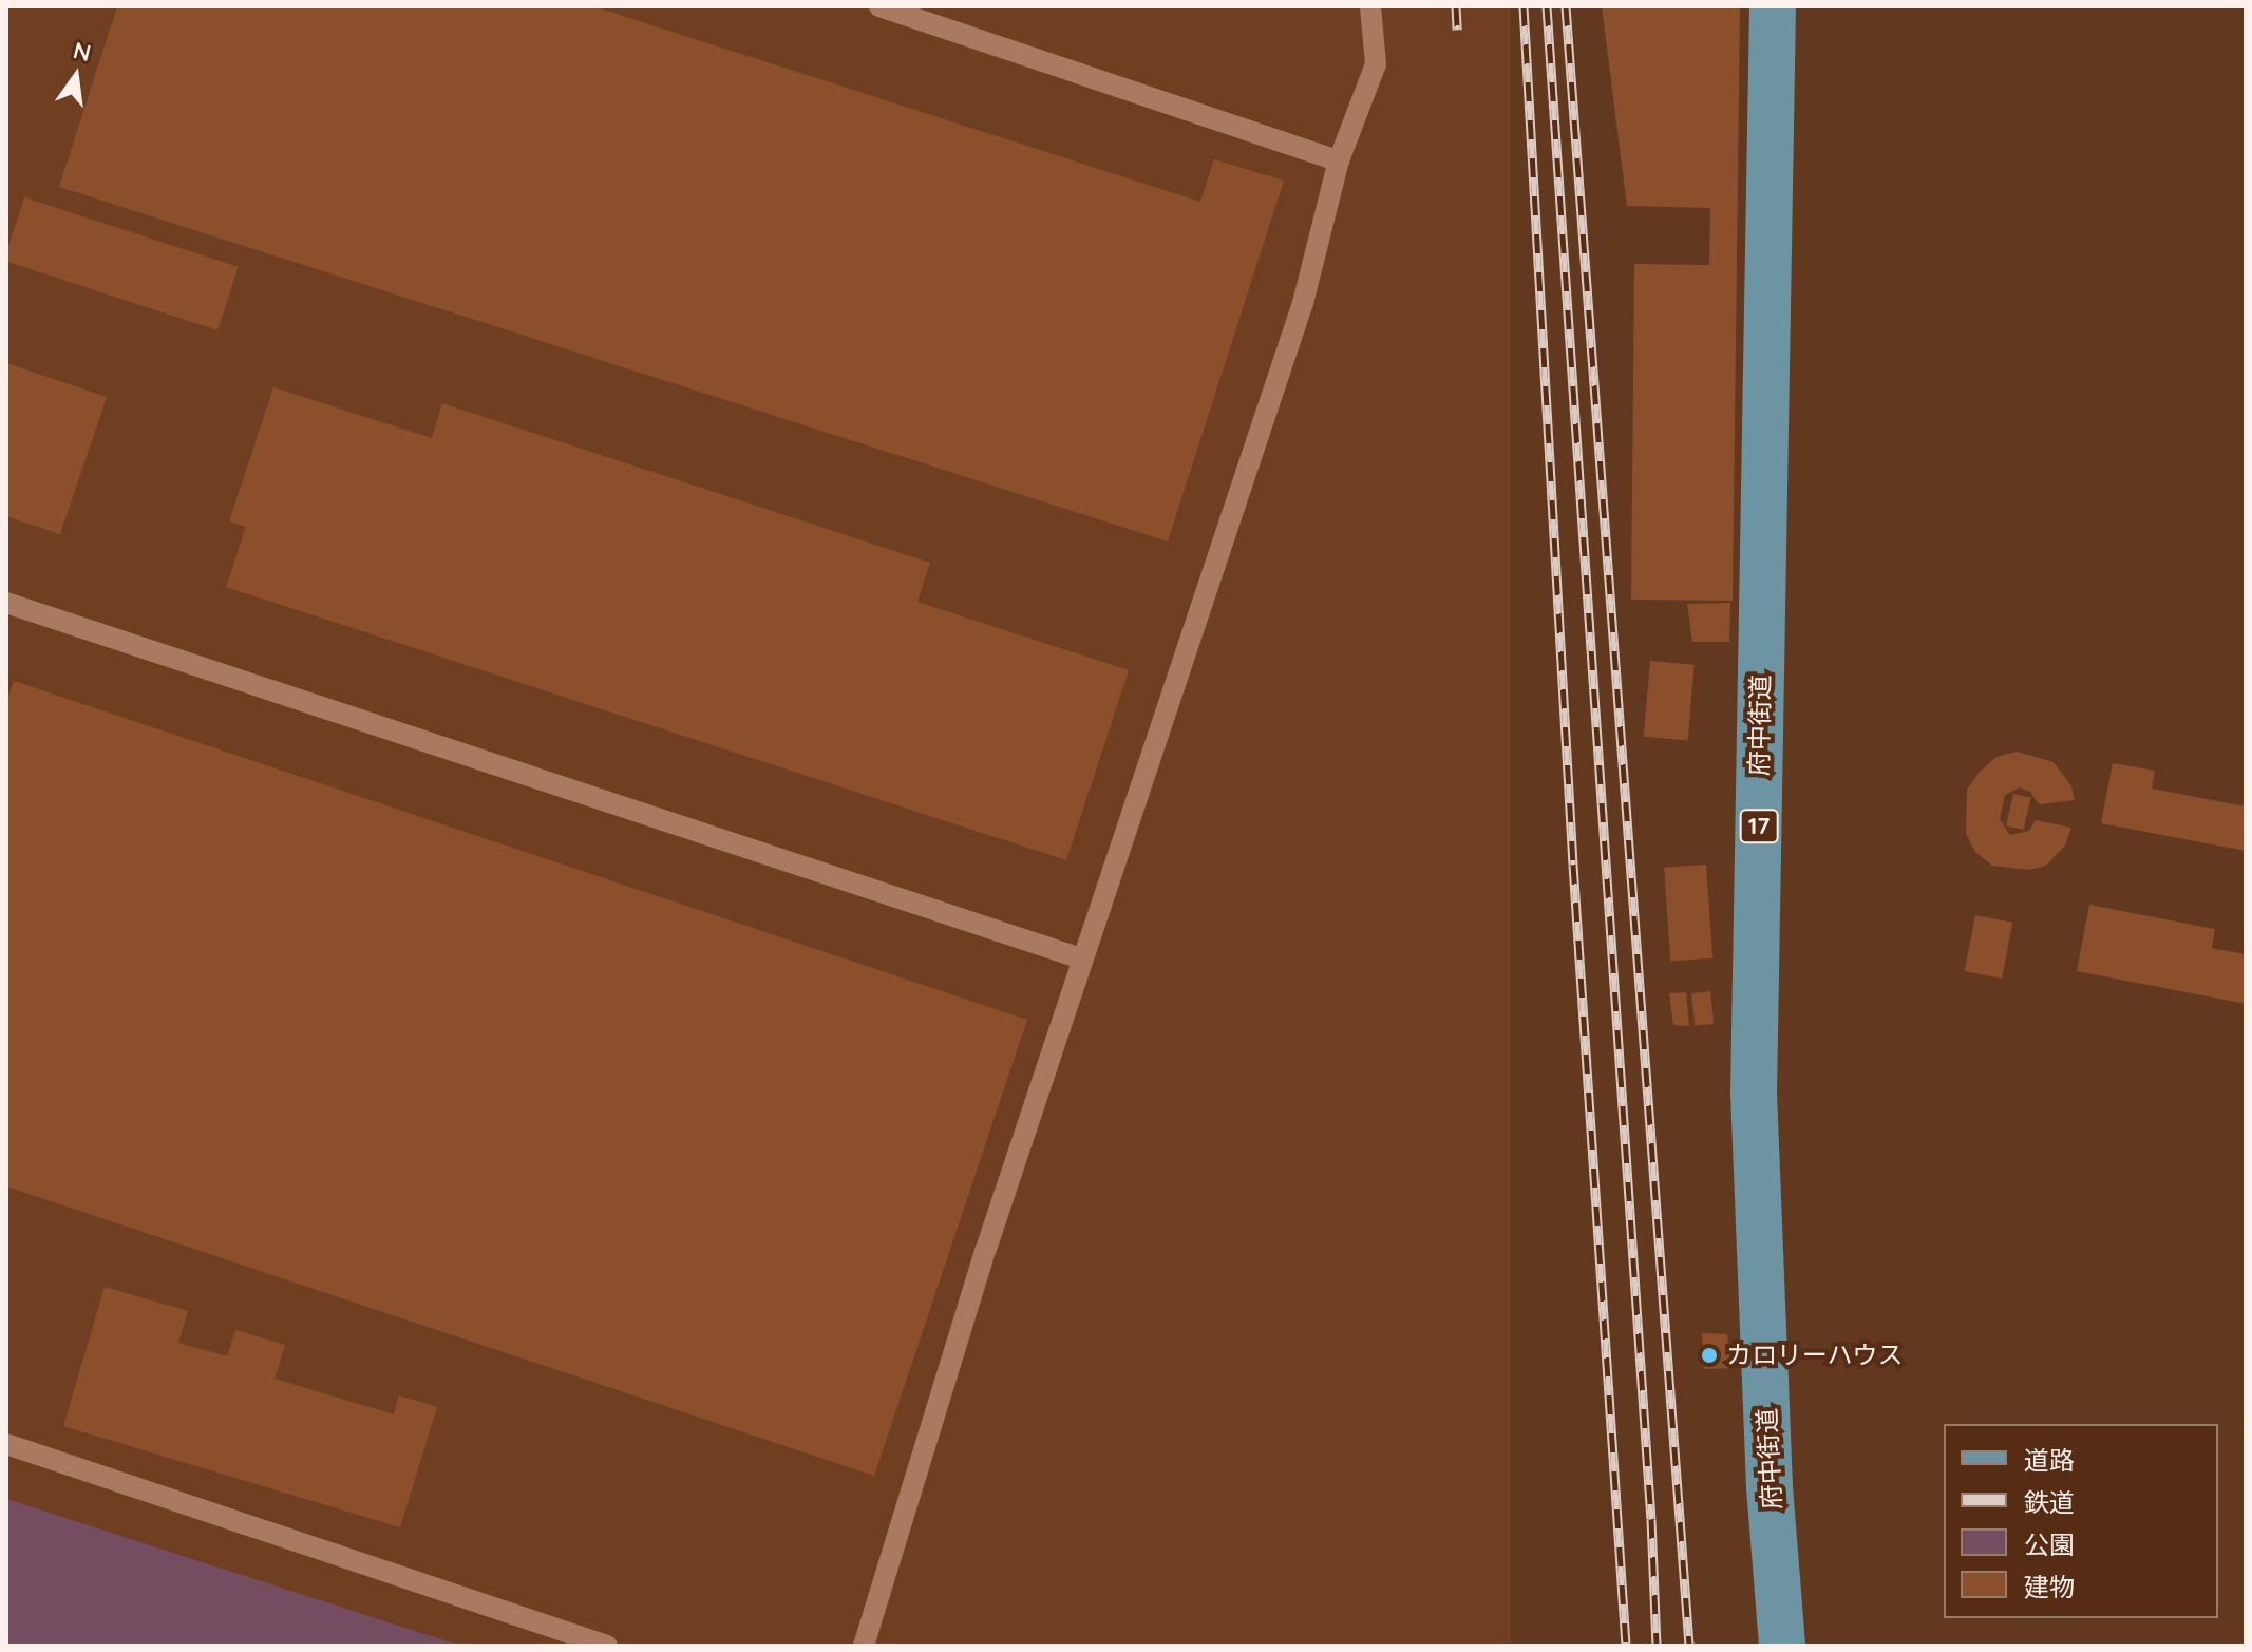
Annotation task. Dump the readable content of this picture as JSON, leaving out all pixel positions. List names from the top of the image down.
{
  "streets": {
    "main road": ["府中街道", "17"]
  },
  "places": ["カロリーハウス"],
  "legend": [
    "道路",
    "鉄道",
    "公園",
    "建物"
  ],
  "north": "top"
}
